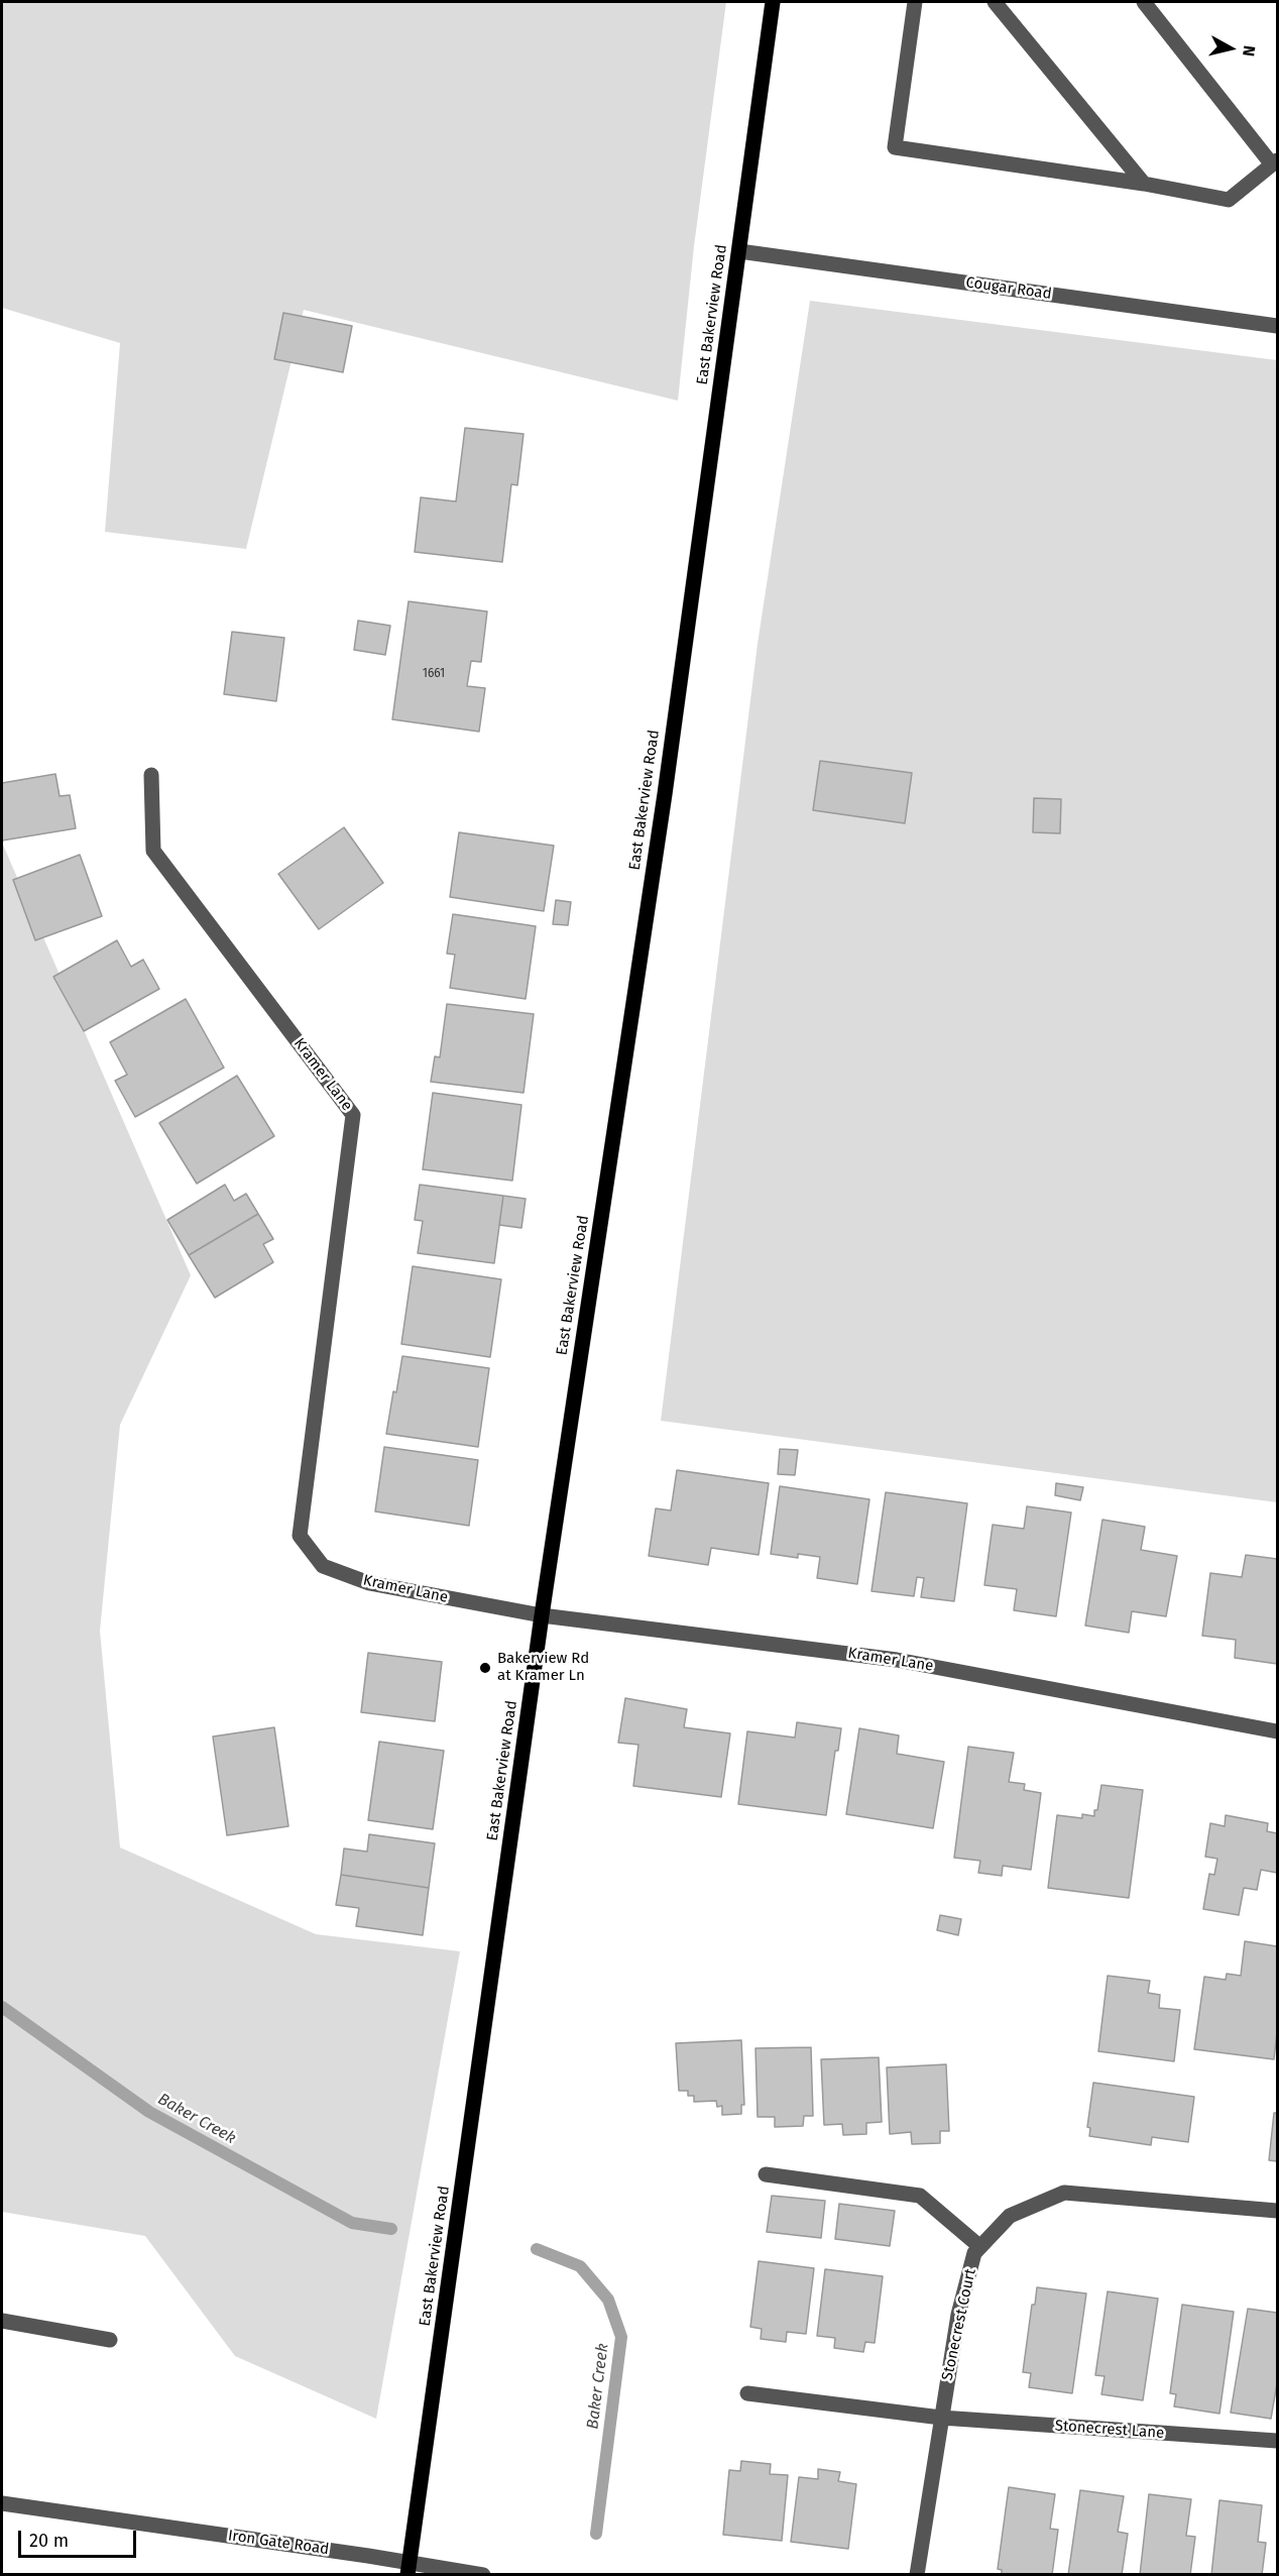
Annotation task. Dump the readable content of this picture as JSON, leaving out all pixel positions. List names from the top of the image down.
{
  "streets": {
    "main road": ["East Bakerview Road"],
    "street": [
      "Cougar Road",
      "Kramer Lane",
      "Stonecrest Court",
      "Stonecrest Lane",
      "Iron Gate Road"
    ]
  },
  "crossings": [
    ["Cougar Road", "East Bakerview Road"],
    ["East Bakerview Road", "Kramer Lane"],
    ["East Bakerview Road", "Iron Gate Road"],
    ["Stonecrest Court", "Stonecrest Lane"]
  ],
  "water": ["Baker Creek"],
  "places": ["Bakerview Rd at Kramer Ln"],
  "house_numbers": ["1661"],
  "scale_bar": "20 m",
  "north": "right"
}
